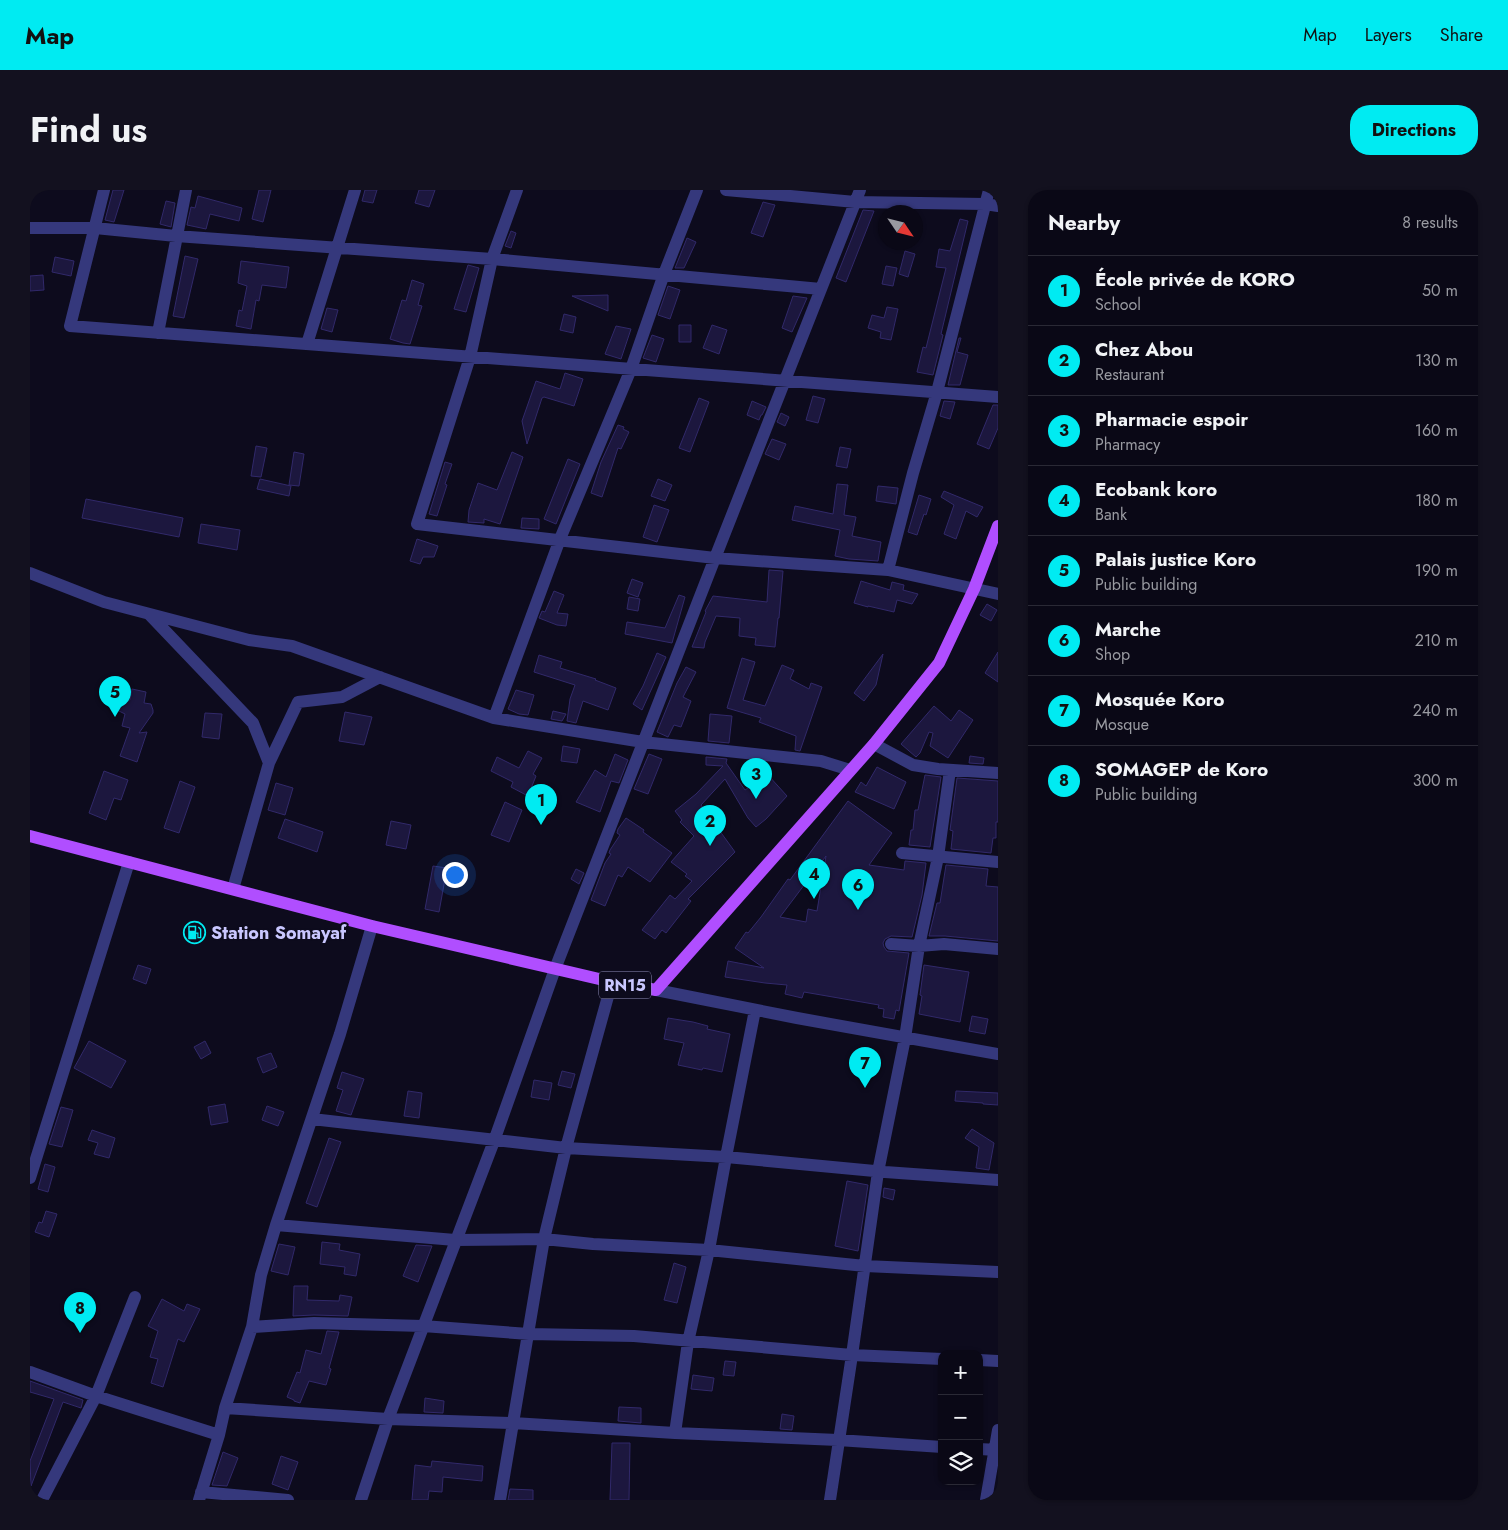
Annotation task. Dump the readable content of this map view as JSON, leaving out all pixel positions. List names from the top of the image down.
{
  "streets": {
    "main road": ["RN15"]
  },
  "places": {
    "fuel station": ["Station Somayaf"]
  },
  "north": "bottom right",
  "page": {
    "header": "Map",
    "nav": ["Map", "Layers", "Share"],
    "title": "Find us",
    "buttons": "Directions",
    "heading": ["Nearby", "8 results"],
    "list": [
      {
        "mark": "1",
        "name": "École privée de KORO",
        "note": "School",
        "value": "50 m"
      },
      {
        "mark": "2",
        "name": "Chez Abou",
        "note": "Restaurant",
        "value": "130 m"
      },
      {
        "mark": "3",
        "name": "Pharmacie espoir",
        "note": "Pharmacy",
        "value": "160 m"
      },
      {
        "mark": "4",
        "name": "Ecobank koro",
        "note": "Bank",
        "value": "180 m"
      },
      {
        "mark": "5",
        "name": "Palais justice Koro",
        "note": "Public building",
        "value": "190 m"
      },
      {
        "mark": "6",
        "name": "Marche",
        "note": "Shop",
        "value": "210 m"
      },
      {
        "mark": "7",
        "name": "Mosquée Koro",
        "note": "Mosque",
        "value": "240 m"
      },
      {
        "mark": "8",
        "name": "SOMAGEP de Koro",
        "note": "Public building",
        "value": "300 m"
      }
    ],
    "pins": [
      "5",
      "3",
      "1",
      "2",
      "4",
      "6",
      "7",
      "8"
    ],
    "map_buttons": ["+", "−"]
  }
}
